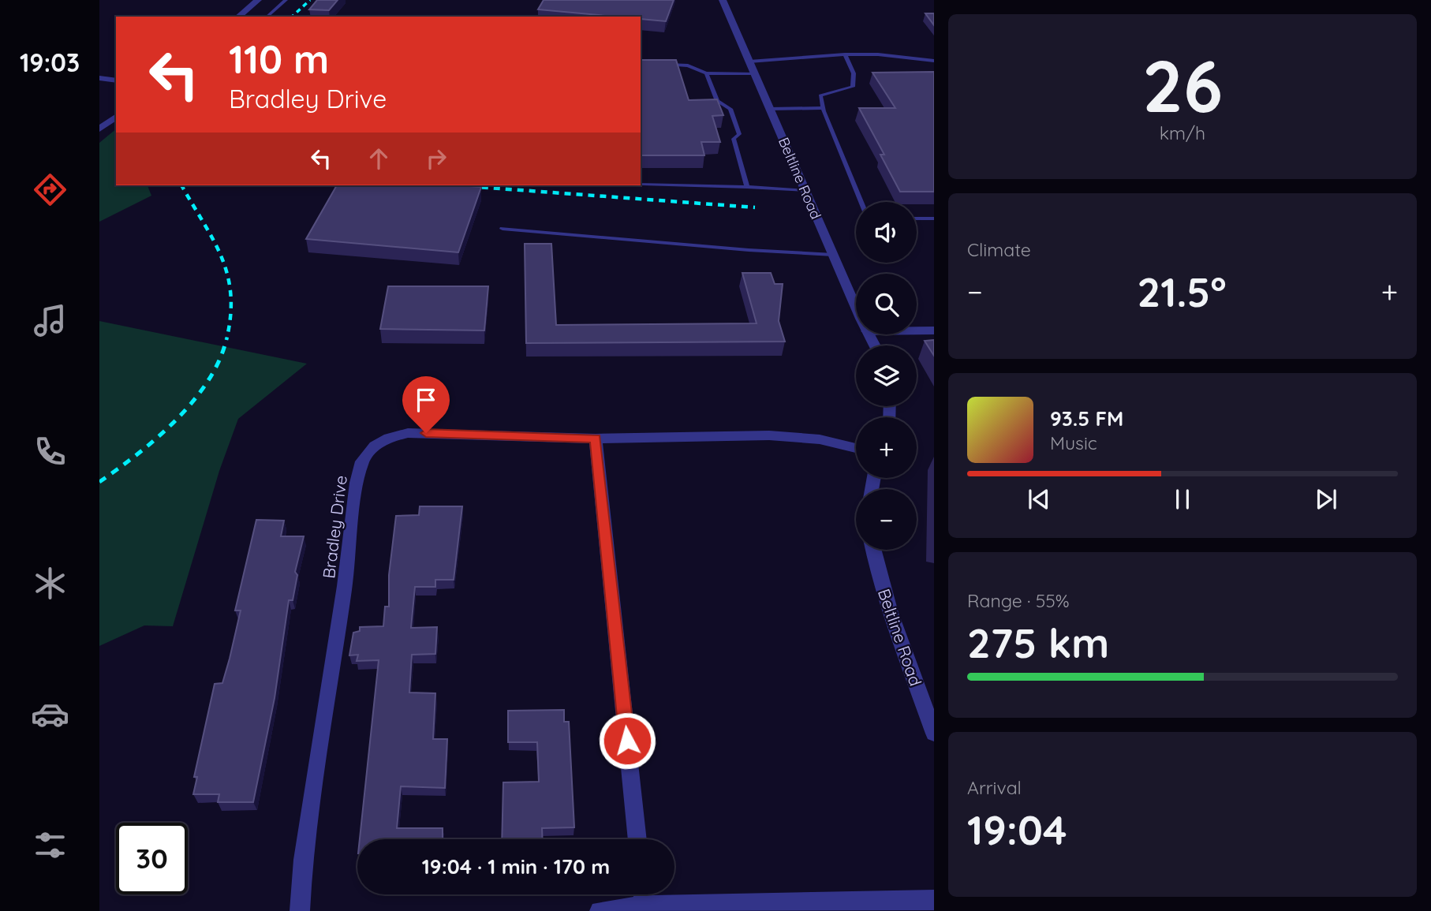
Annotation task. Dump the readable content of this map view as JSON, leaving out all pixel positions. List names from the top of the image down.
{
  "streets": {
    "street": ["Beltline Road", "Bradley Drive"]
  },
  "page": {
    "tabs": "19:03",
    "tile": [
      ["26", "km/h"],
      "Climate",
      ["Range · 55%", "275 km"],
      ["Arrival", "19:04"]
    ],
    "turn": ["110 m", "Bradley Drive"],
    "map_buttons": ["+", "−"],
    "heat": ["−", "21.5°", "+"],
    "song": ["93.5 FM", "Music"],
    "limit": "30",
    "trip": "19:04 · 1 min · 170 m"
  }
}
